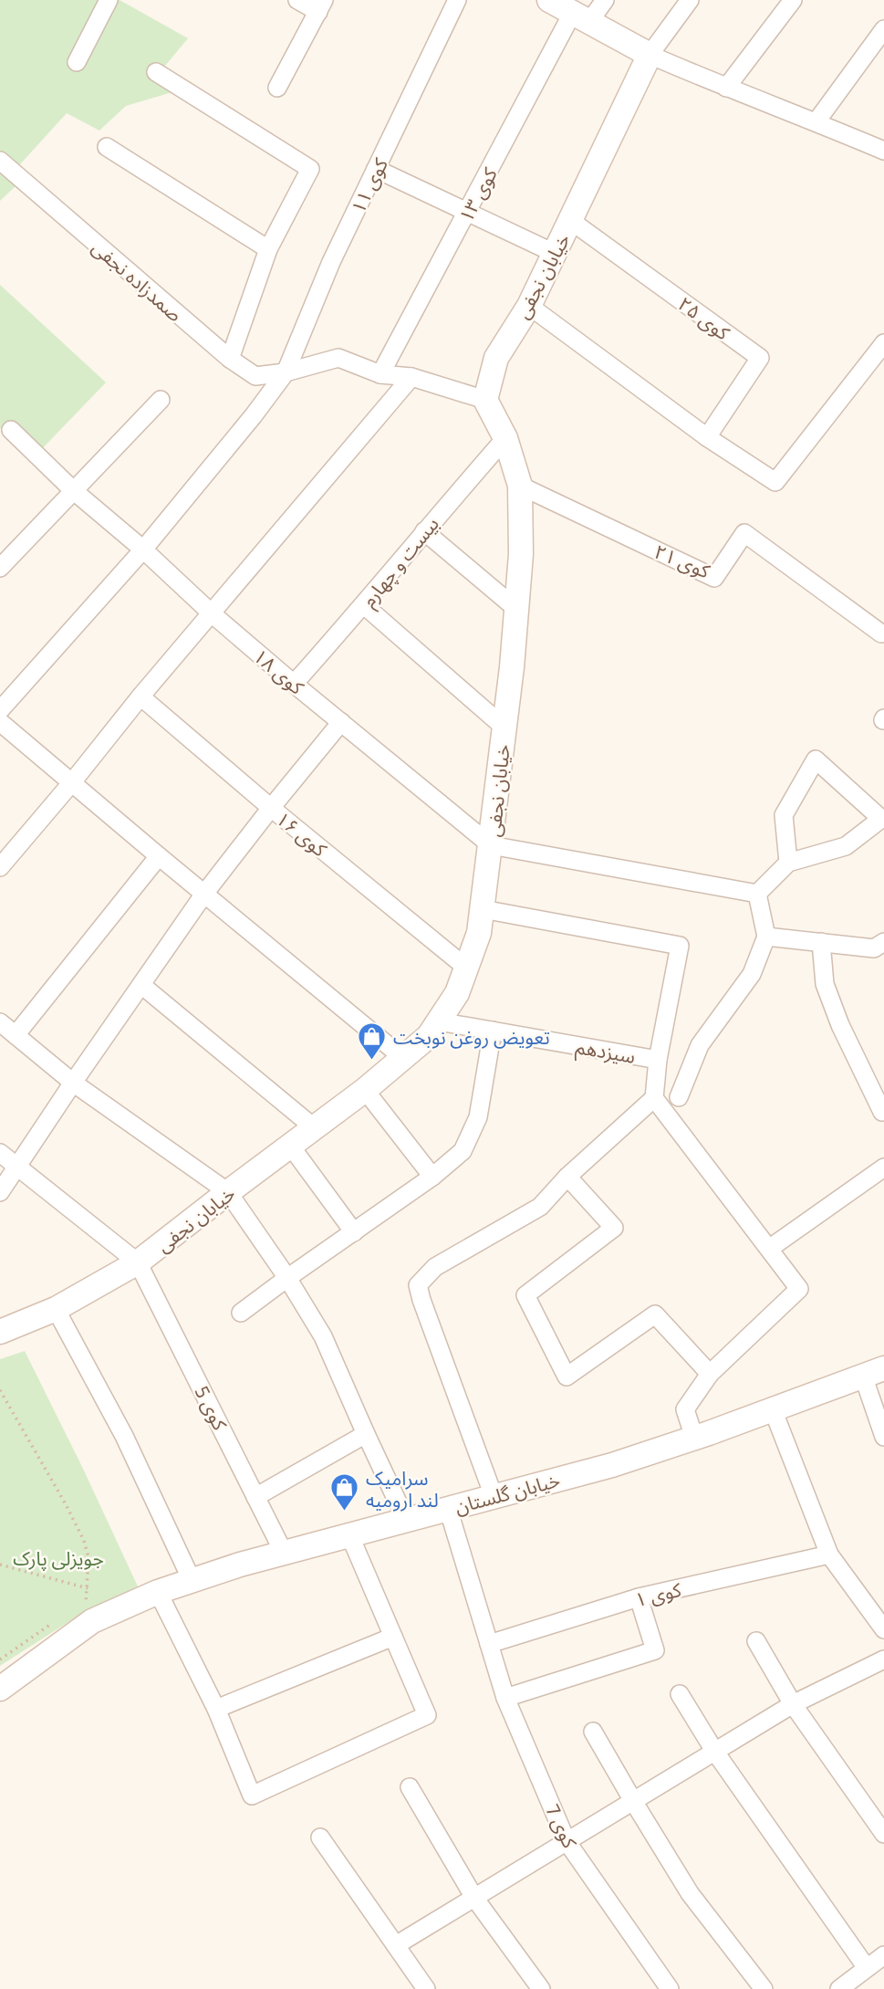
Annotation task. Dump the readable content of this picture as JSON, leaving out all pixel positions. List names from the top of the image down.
{
  "streets": {
    "street": [
      "کوی ۱۱",
      "کوی ۱۳",
      "خیابان نجفی",
      "صمدزاده نجفی",
      "کوی ۲۵",
      "کوی ۲۱",
      "بیست و چهارم",
      "کوی ۱۸",
      "کوی ۱۶",
      "سیزدهم",
      "کوی 5",
      "خیابان گلستان",
      "کوی ۱",
      "کوی 7"
    ]
  },
  "crossings": [
    ["کوی ۱۱", "صمدزاده نجفی"],
    ["کوی ۱۱", "کوی ۱۸"],
    ["کوی ۱۳", "صمدزاده نجفی"],
    ["خیابان نجفی", "صمدزاده نجفی"],
    ["خیابان نجفی", "کوی ۲۵"],
    ["خیابان نجفی", "کوی ۲۱"],
    ["خیابان نجفی", "بیست و چهارم"],
    ["خیابان نجفی", "کوی ۱۸"],
    ["خیابان نجفی", "کوی ۱۶"],
    ["خیابان نجفی", "سیزدهم"],
    ["خیابان نجفی", "کوی 5"],
    ["بیست و چهارم", "کوی ۱۸"],
    ["کوی 5", "خیابان گلستان"],
    ["خیابان گلستان", "کوی 7"],
    ["کوی ۱", "کوی 7"]
  ],
  "parks": ["جویزلی پارک"],
  "places": {
    "shop": ["تعویض روغن نوبخت", "سرامیک لند ارومیه"]
  }
}
